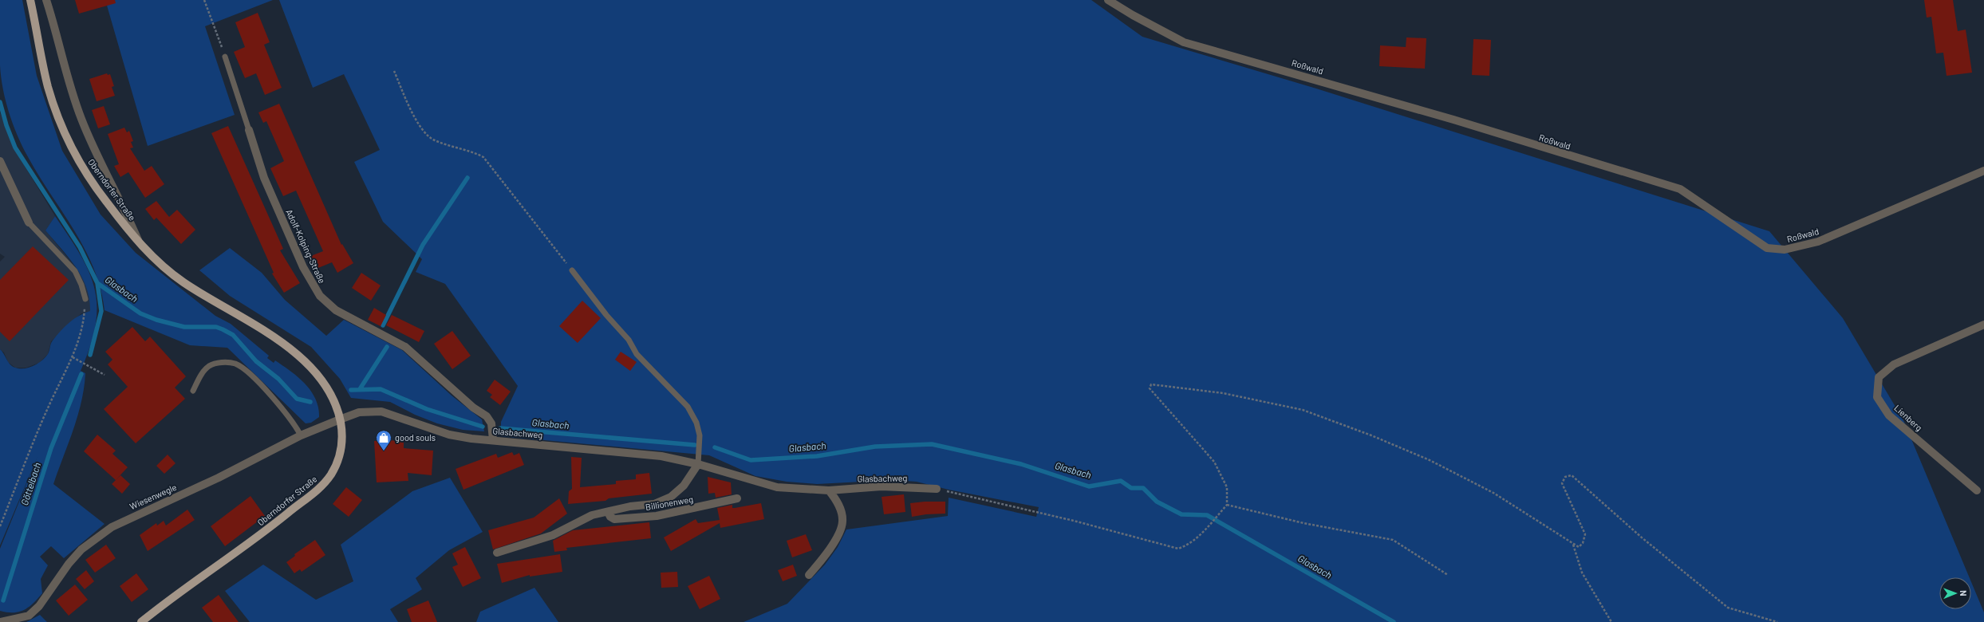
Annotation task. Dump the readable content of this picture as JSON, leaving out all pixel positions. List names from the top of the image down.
{
  "streets": {
    "main road": ["Oberndorfer Straße"],
    "street": [
      "Roßwald",
      "Adolf-Kolping-Straße",
      "Lienberg",
      "Glasbachweg",
      "Wiesenwegle",
      "Billionenweg"
    ]
  },
  "crossings": [
    ["Oberndorfer Straße", "Glasbachweg"],
    ["Oberndorfer Straße", "Wiesenwegle"],
    ["Adolf-Kolping-Straße", "Glasbachweg"],
    ["Glasbachweg", "Wiesenwegle"],
    ["Glasbachweg", "Billionenweg"]
  ],
  "water": ["Glasbach", "Göttelbach"],
  "places": {
    "shop": ["good souls"]
  },
  "north": "right"
}
